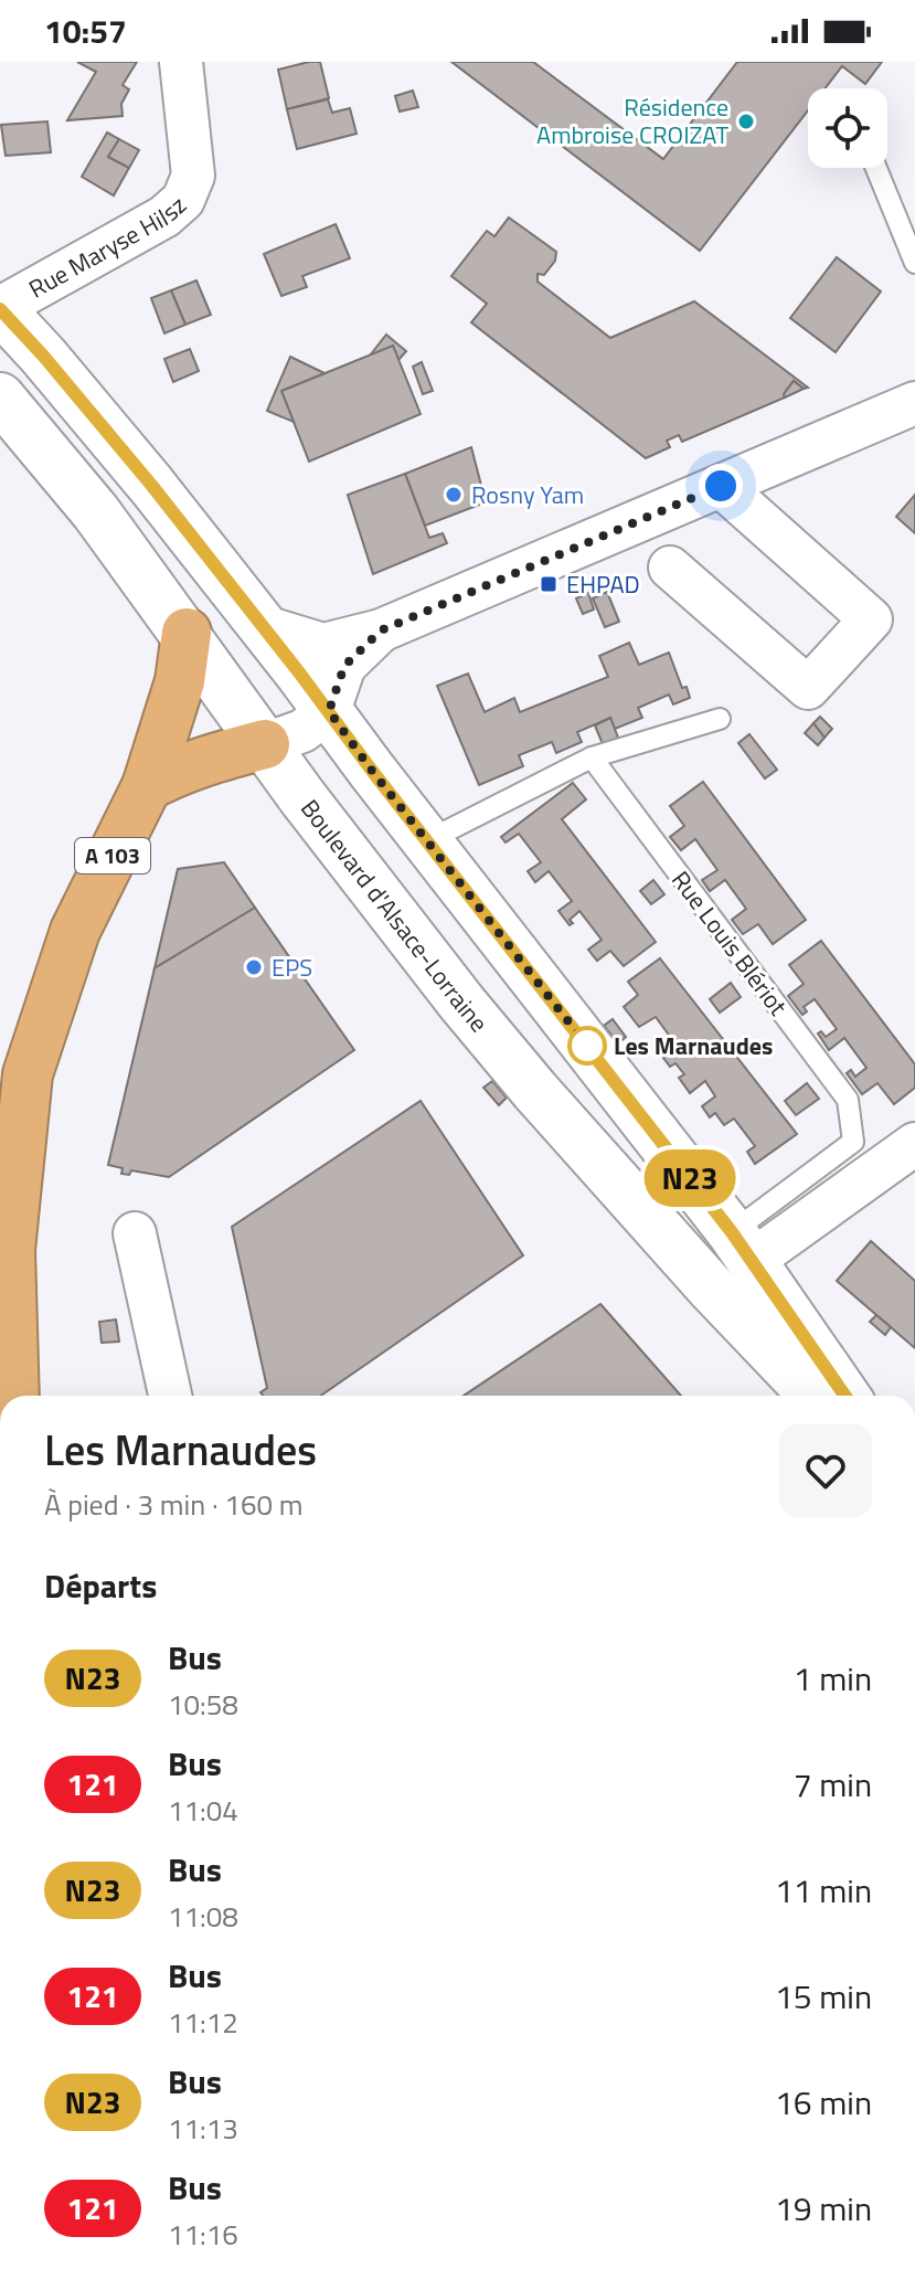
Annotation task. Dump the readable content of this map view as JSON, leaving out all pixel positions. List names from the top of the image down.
{
  "streets": {
    "highway": ["A 103"],
    "main road": ["Boulevard d'Alsace-Lorraine"],
    "street": ["Rue Maryse Hilsz"],
    "lane": ["Rue Louis Blériot"]
  },
  "crossings": [
    ["A 103", "Boulevard d'Alsace-Lorraine"]
  ],
  "places": {
    "other": [
      "Résidence Ambroise CROIZAT",
      "Rosny Yam",
      "EPS",
      "Les Marnaudes"
    ],
    "transit": ["EHPAD"]
  },
  "lines": ["bus line N23"],
  "page": {
    "status": "10:57",
    "on_map": "N23",
    "heading": [
      ["Les Marnaudes", "À pied · 3 min · 160 m"],
      "Départs"
    ],
    "list": [
      {
        "mark": "N23",
        "name": "Bus",
        "note": "10:58",
        "value": "1 min"
      },
      {
        "mark": "121",
        "name": "Bus",
        "note": "11:04",
        "value": "7 min"
      },
      {
        "mark": "N23",
        "name": "Bus",
        "note": "11:08",
        "value": "11 min"
      },
      {
        "mark": "121",
        "name": "Bus",
        "note": "11:12",
        "value": "15 min"
      },
      {
        "mark": "N23",
        "name": "Bus",
        "note": "11:13",
        "value": "16 min"
      },
      {
        "mark": "121",
        "name": "Bus",
        "note": "11:16",
        "value": "19 min"
      }
    ]
  }
}
